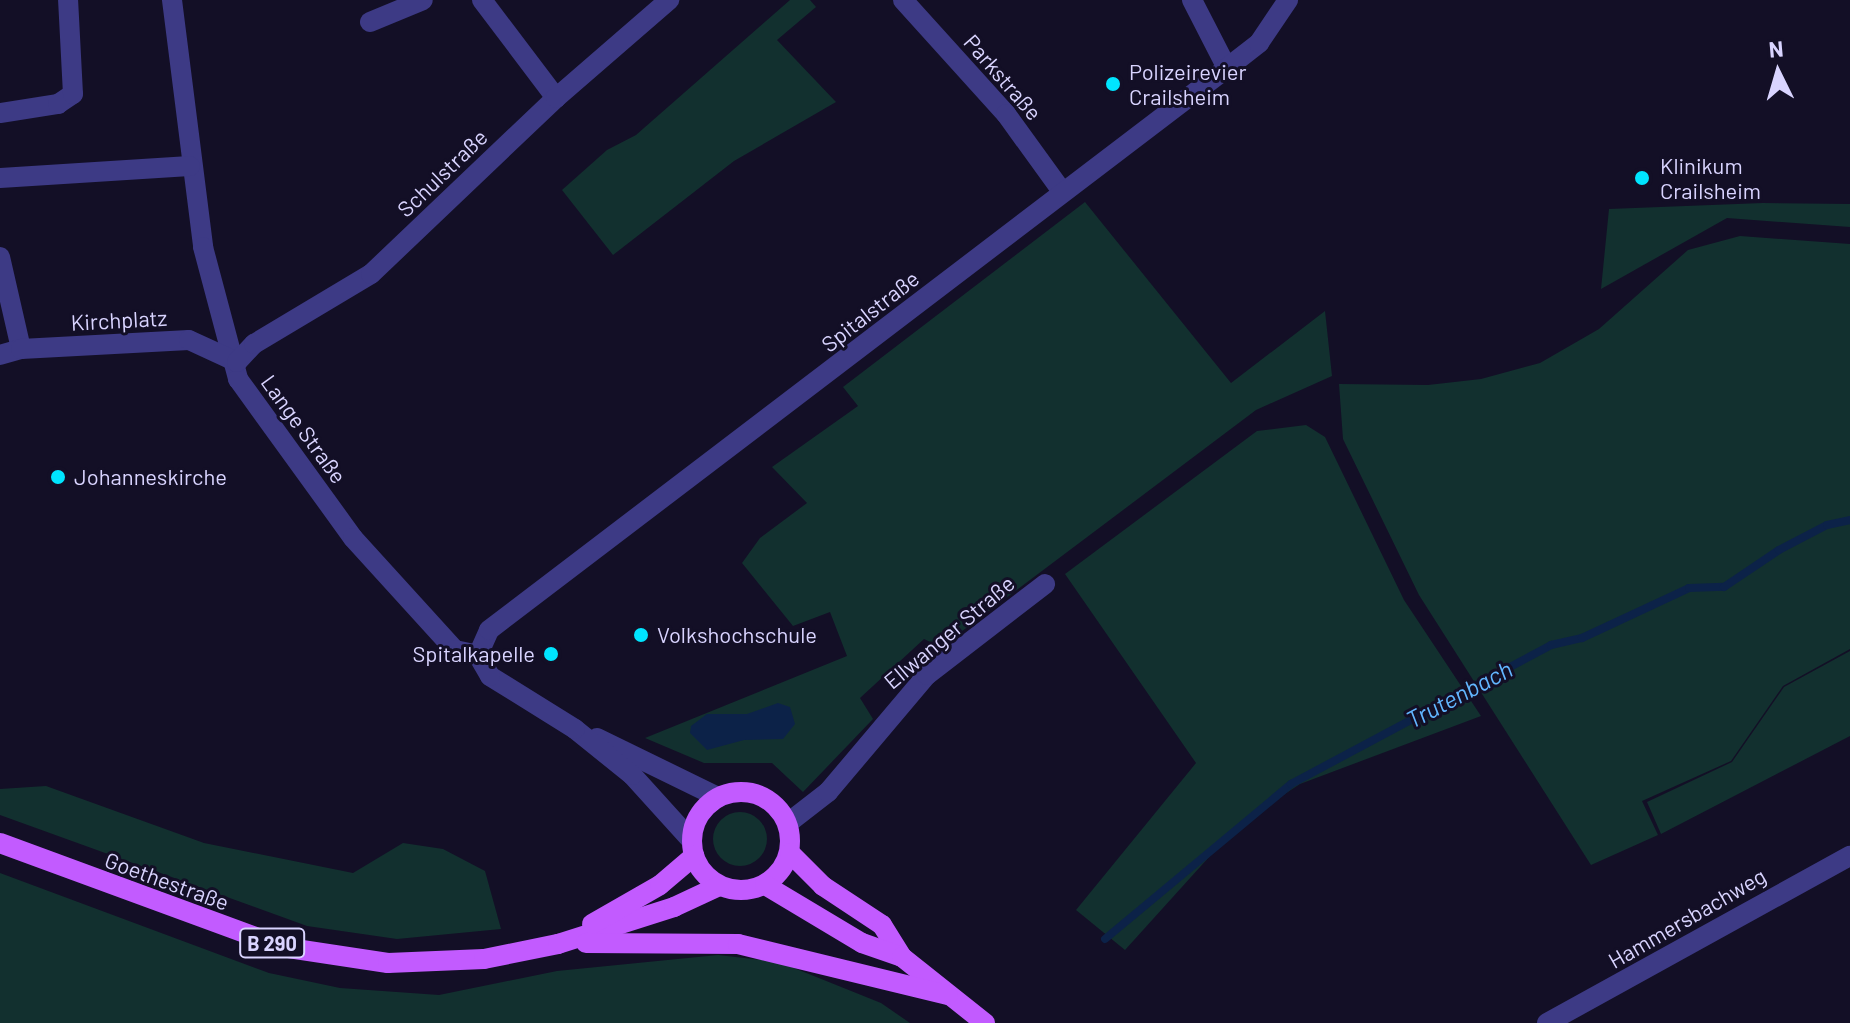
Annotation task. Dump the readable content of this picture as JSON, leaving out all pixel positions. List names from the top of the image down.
{
  "streets": {
    "main road": ["Goethestraße", "B 290"],
    "street": [
      "Parkstraße",
      "Schulstraße",
      "Spitalstraße",
      "Kirchplatz",
      "Lange Straße",
      "Ellwanger Straße",
      "Hammersbachweg"
    ]
  },
  "crossings": [
    ["Parkstraße", "Spitalstraße"],
    ["Schulstraße", "Kirchplatz"],
    ["Schulstraße", "Lange Straße"],
    ["Spitalstraße", "Lange Straße"],
    ["Kirchplatz", "Lange Straße"],
    ["Lange Straße", "Ellwanger Straße"],
    ["Lange Straße", "Goethestraße"],
    ["Lange Straße", "B 290"],
    ["Ellwanger Straße", "Goethestraße"],
    ["Ellwanger Straße", "B 290"],
    ["Goethestraße", "B 290"]
  ],
  "water": ["Trutenbach"],
  "places": [
    "Polizeirevier Crailsheim",
    "Klinikum Crailsheim",
    "Johanneskirche",
    "Volkshochschule",
    "Spitalkapelle"
  ],
  "north": "top"
}
